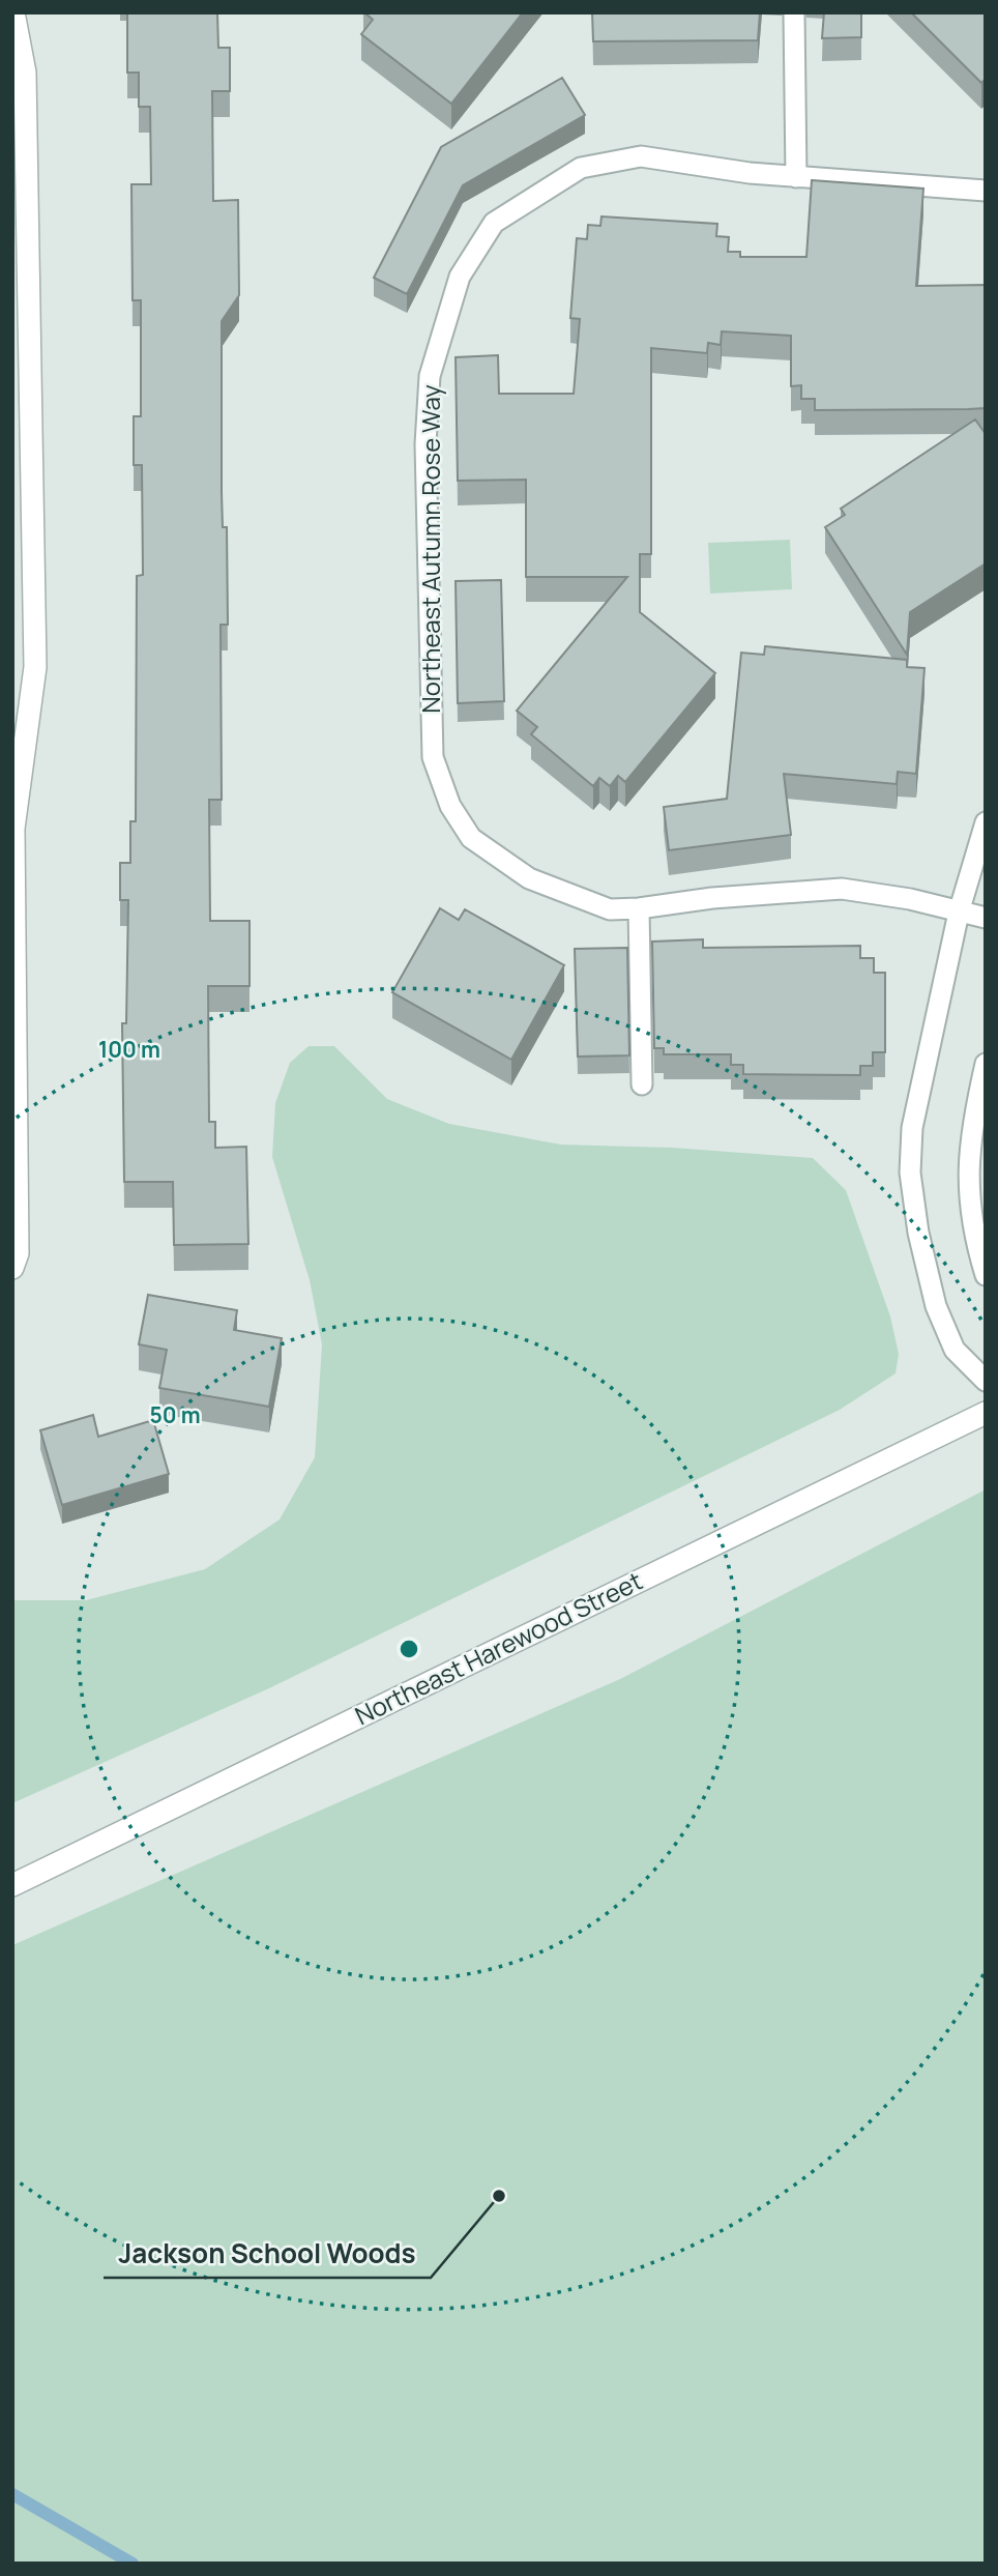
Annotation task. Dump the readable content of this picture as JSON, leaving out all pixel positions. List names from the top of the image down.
{
  "streets": {
    "street": ["Northeast Harewood Street"],
    "lane": ["Northeast Autumn Rose Way"]
  },
  "places": ["Jackson School Woods"],
  "rings": ["100 m", "50 m"]
}
